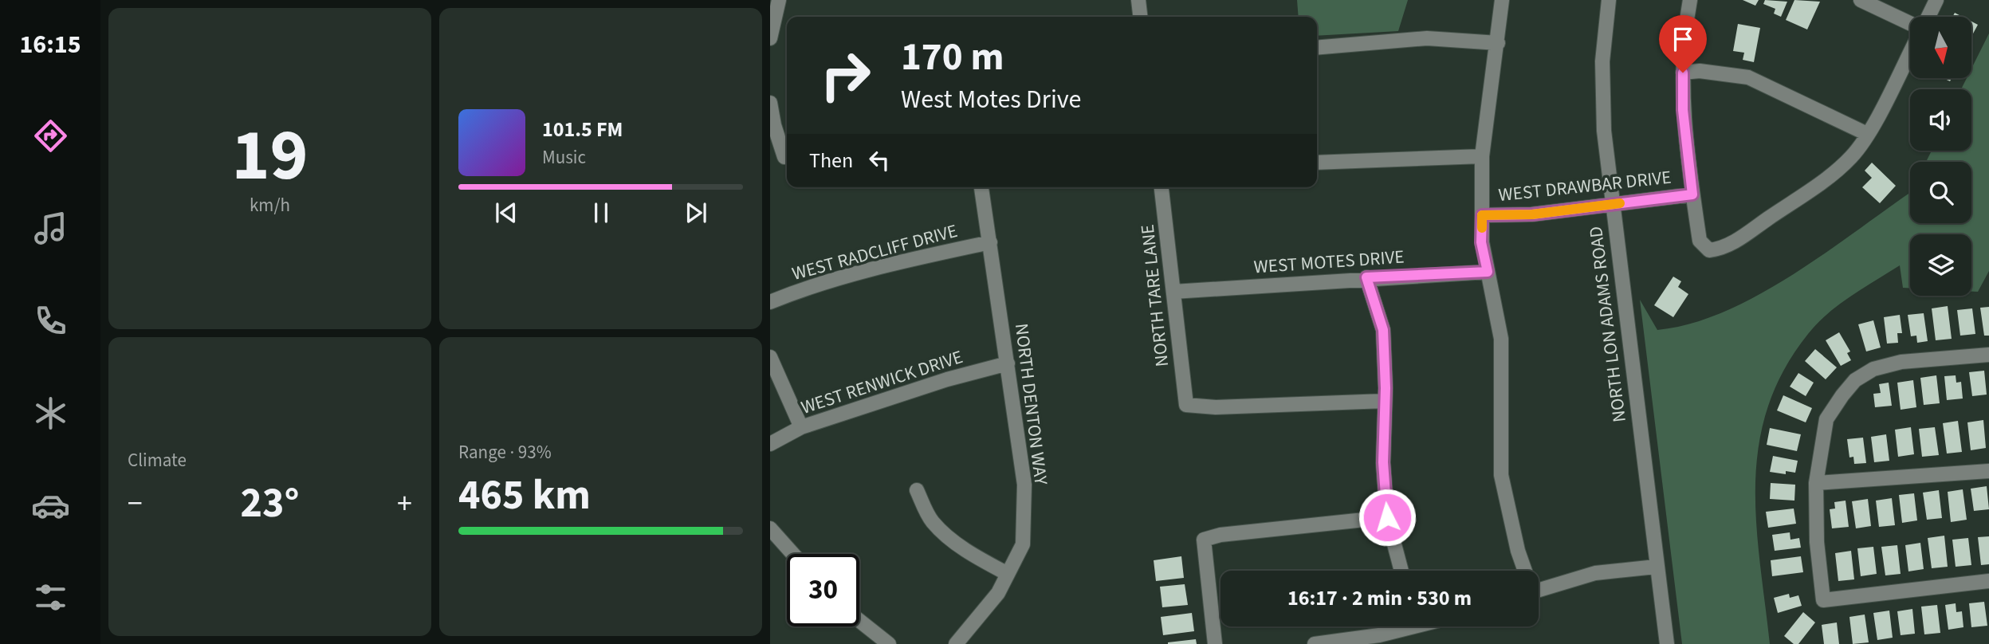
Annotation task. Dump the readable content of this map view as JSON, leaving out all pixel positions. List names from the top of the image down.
{
  "streets": {
    "street": [
      "WEST DRAWBAR DRIVE",
      "WEST RADCLIFF DRIVE",
      "WEST MOTES DRIVE",
      "NORTH TARE LANE",
      "NORTH LON ADAMS ROAD",
      "WEST RENWICK DRIVE",
      "NORTH DENTON WAY"
    ]
  },
  "crossings": [
    ["WEST DRAWBAR DRIVE", "NORTH LON ADAMS ROAD"],
    ["WEST RADCLIFF DRIVE", "NORTH DENTON WAY"],
    ["WEST MOTES DRIVE", "NORTH TARE LANE"],
    ["WEST RENWICK DRIVE", "NORTH DENTON WAY"]
  ],
  "north": "bottom",
  "page": {
    "tabs": "16:15",
    "tile": [
      ["19", "km/h"],
      "Climate",
      ["Range · 93%", "465 km"]
    ],
    "turn": ["170 m", "West Motes Drive"],
    "song": ["101.5 FM", "Music"],
    "then": "Then",
    "heat": ["−", "23°", "+"],
    "limit": "30",
    "trip": "16:17 · 2 min · 530 m"
  }
}
